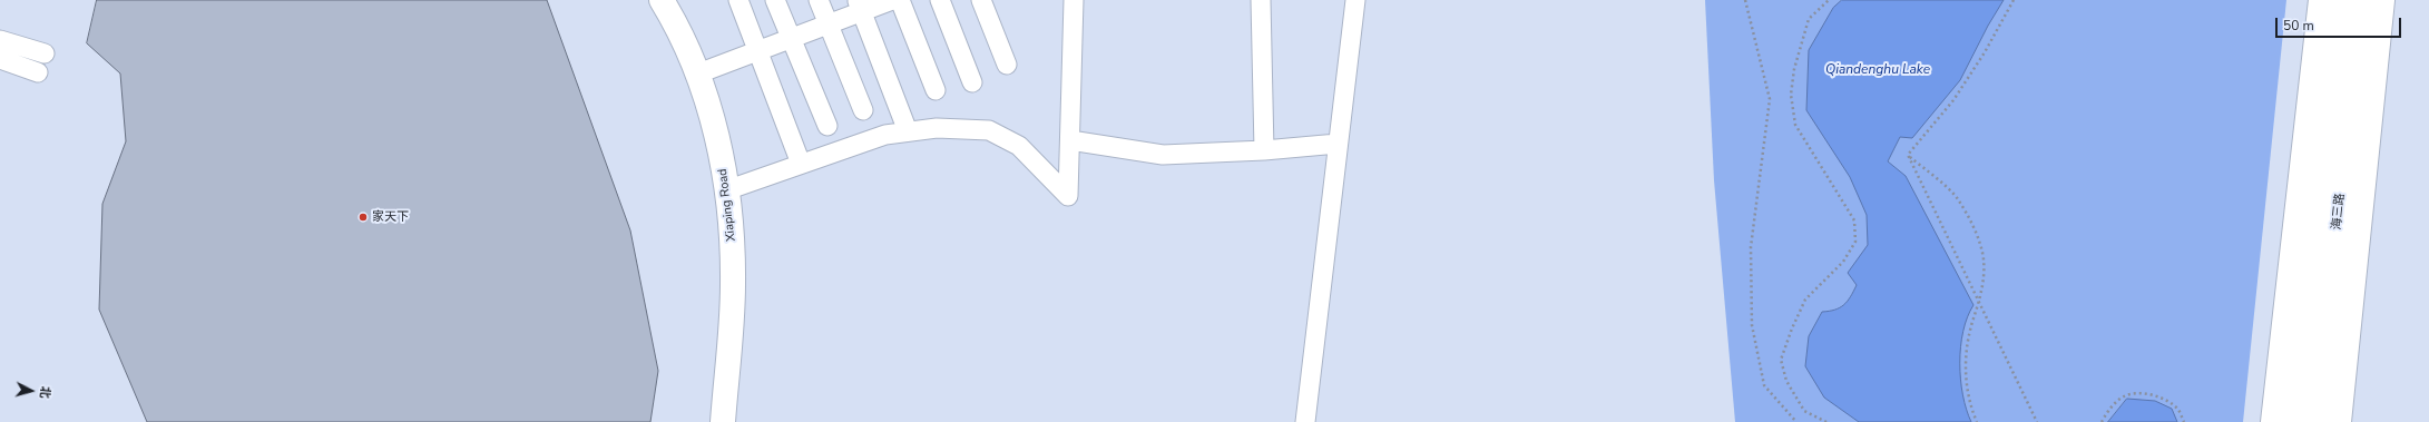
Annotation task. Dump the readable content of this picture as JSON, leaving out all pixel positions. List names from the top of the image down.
{
  "streets": {
    "main road": ["Xiaping Road", "海三路"]
  },
  "water": ["Qiandenghu Lake"],
  "places": ["家天下"],
  "scale_bar": "50 m",
  "north": "right"
}
